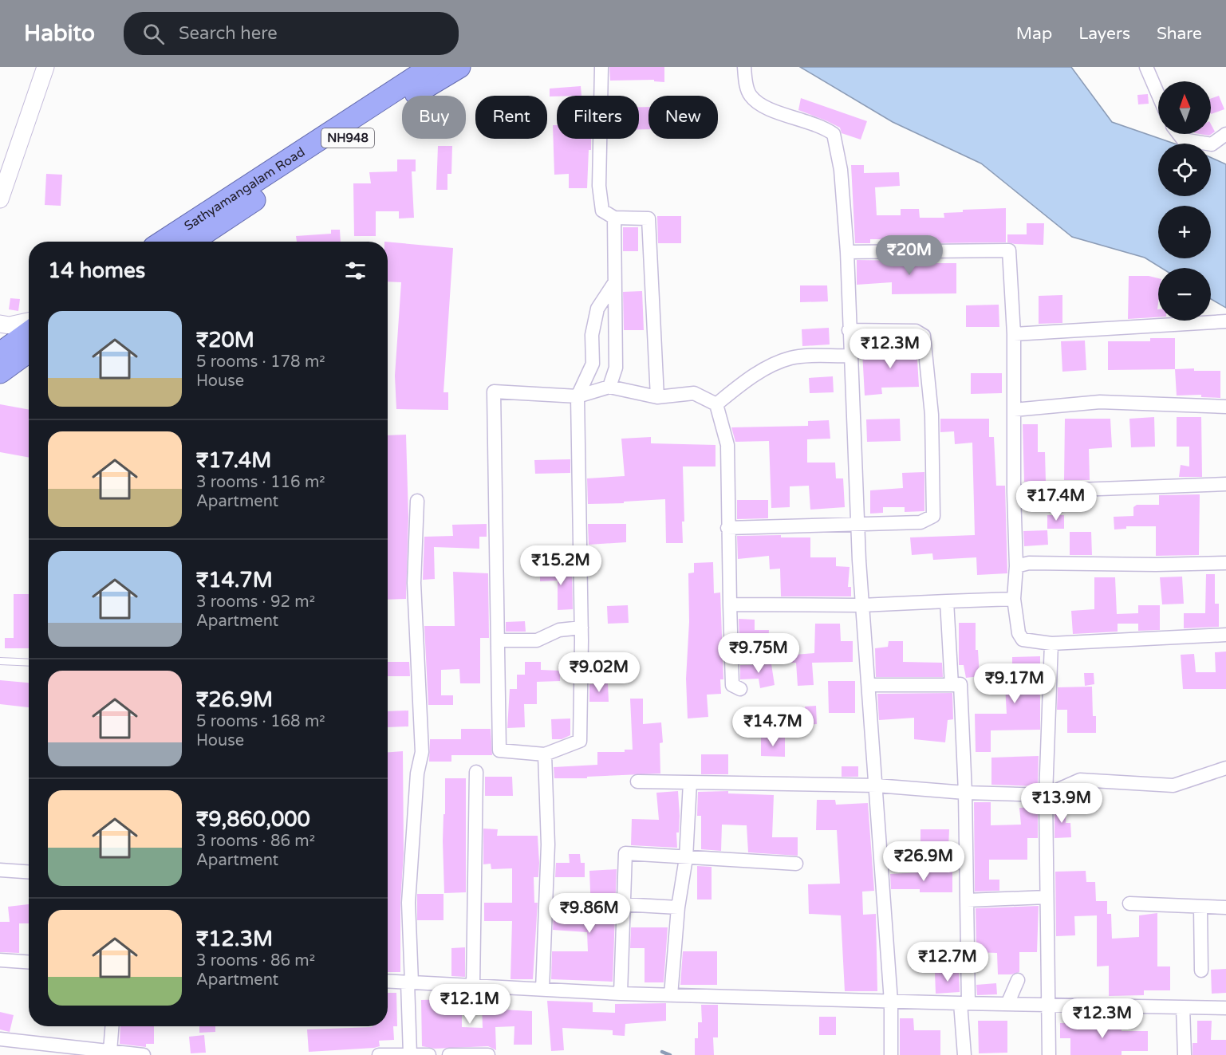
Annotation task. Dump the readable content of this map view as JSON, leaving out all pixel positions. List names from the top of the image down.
{
  "streets": {
    "highway": ["NH948", "Sathyamangalam Road"]
  },
  "north": "top",
  "page": {
    "header": "Habito",
    "search": "Search here",
    "nav": ["Map", "Layers", "Share"],
    "map_buttons": ["+", "−"],
    "chip": [
      "Buy",
      "Rent",
      "Filters",
      "New"
    ],
    "price": [
      "₹20M",
      "₹12.3M",
      "₹17.4M",
      "₹15.2M",
      "₹9.75M",
      "₹9.02M",
      "₹9.17M",
      "₹14.7M",
      "₹13.9M",
      "₹26.9M",
      "₹9.86M",
      "₹12.7M",
      "₹12.1M",
      "₹12.3M"
    ],
    "heading": "14 homes",
    "list": [
      {
        "name": "₹20M",
        "note": "5 rooms · 178 m² · House"
      },
      {
        "name": "₹17.4M",
        "note": "3 rooms · 116 m² · Apartment"
      },
      {
        "name": "₹14.7M",
        "note": "3 rooms · 92 m² · Apartment"
      },
      {
        "name": "₹26.9M",
        "note": "5 rooms · 168 m² · House"
      },
      {
        "name": "₹9,860,000",
        "note": "3 rooms · 86 m² · Apartment"
      },
      {
        "name": "₹12.3M",
        "note": "3 rooms · 86 m² · Apartment"
      }
    ]
  }
}
